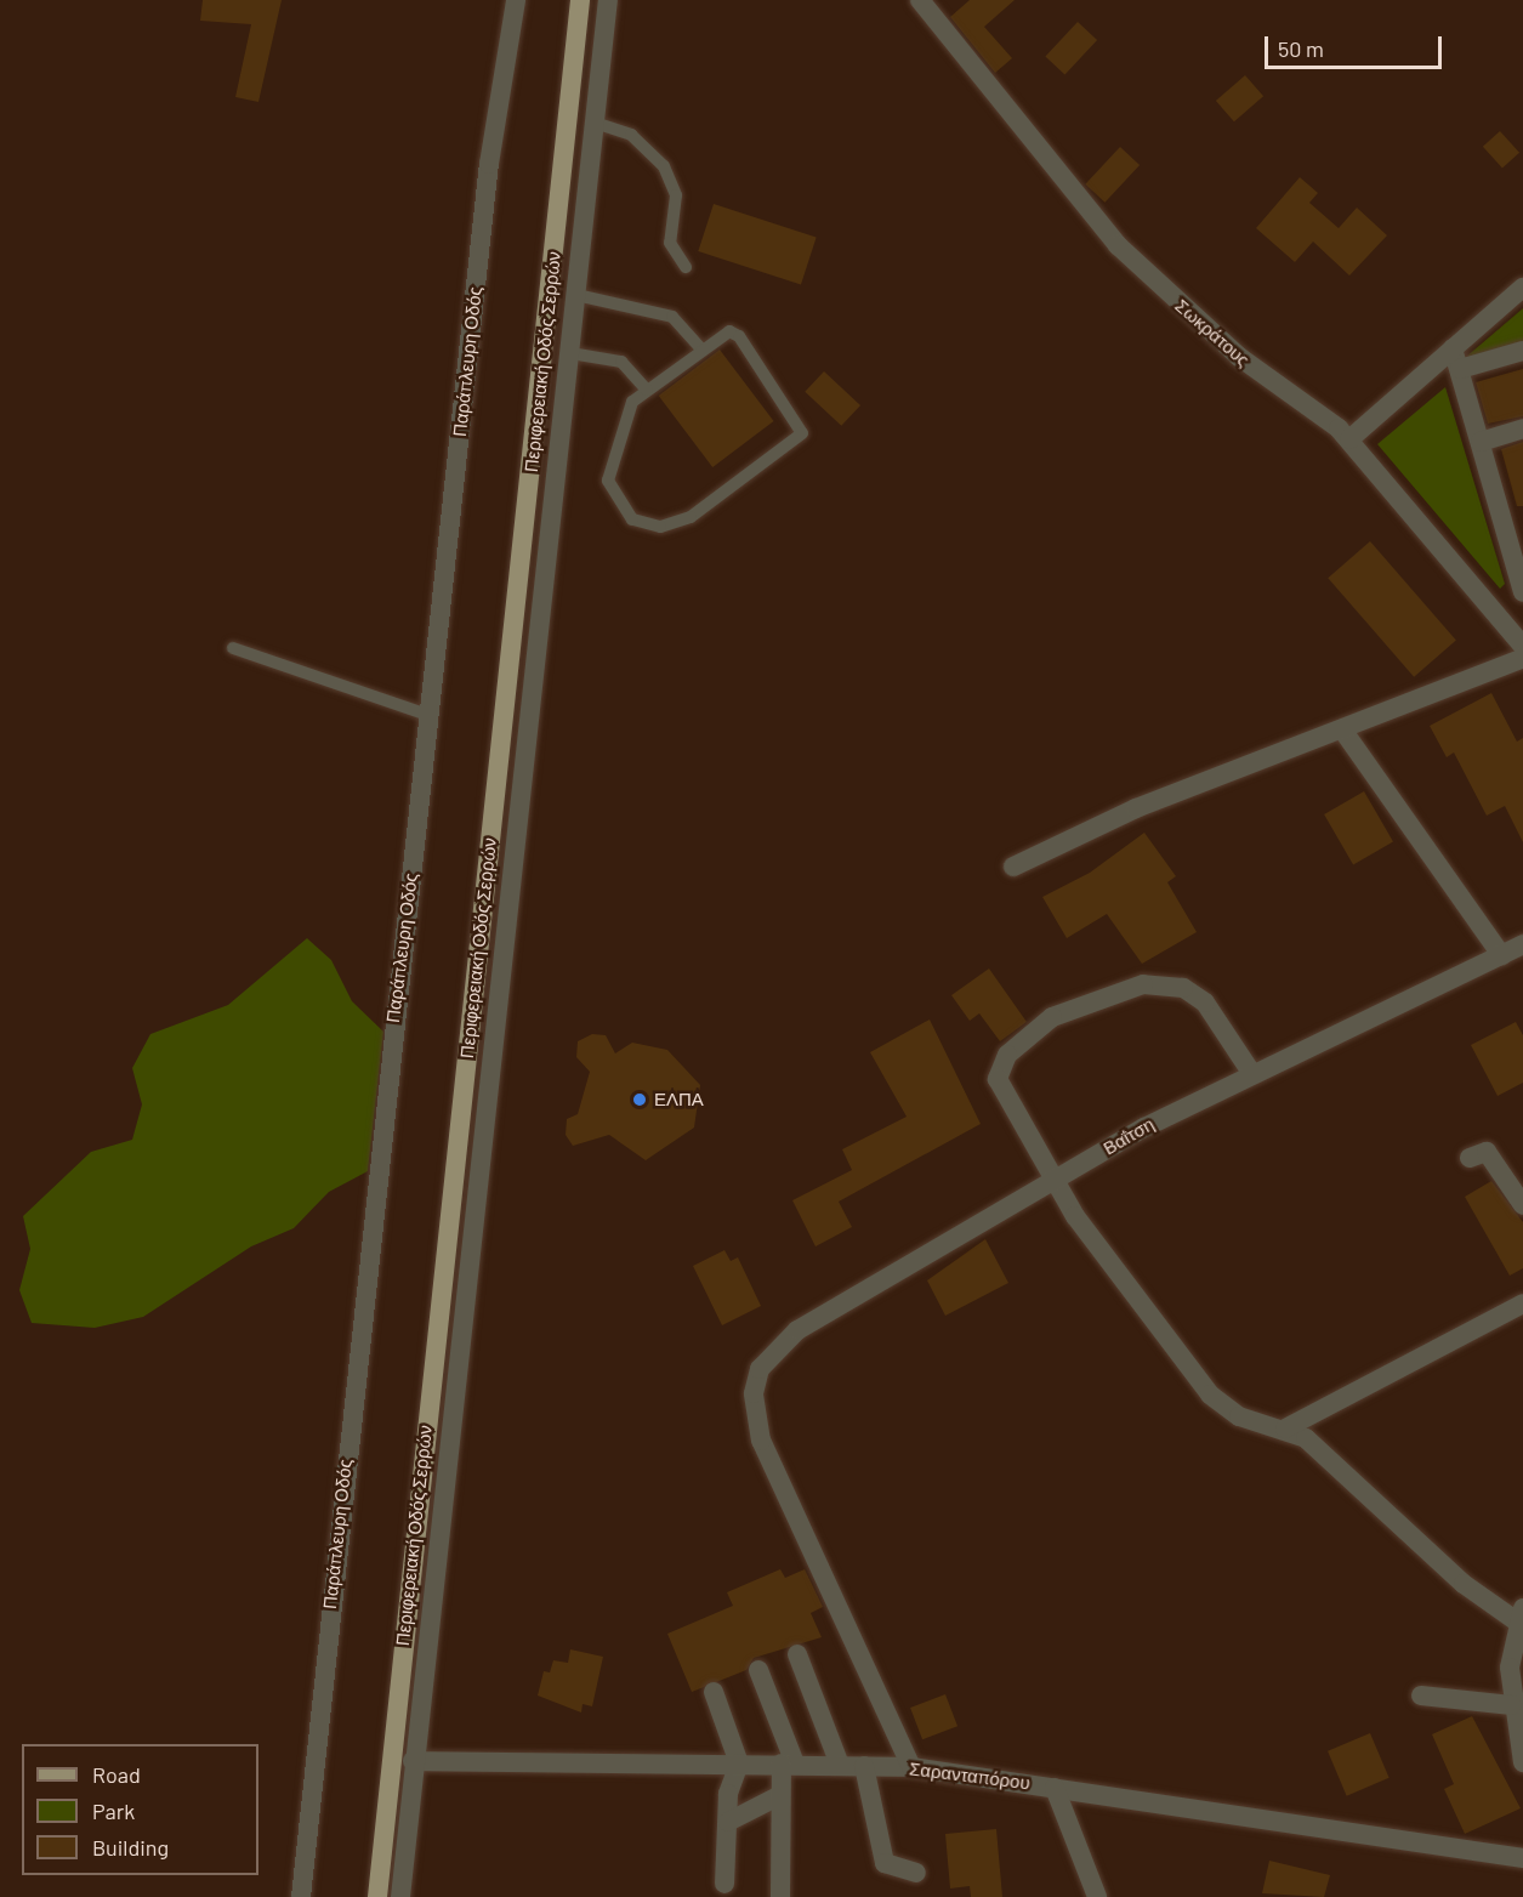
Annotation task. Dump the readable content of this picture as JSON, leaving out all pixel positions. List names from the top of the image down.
{
  "streets": {
    "main road": ["Περιφερειακή Οδός Σερρών"],
    "street": [
      "Σωκράτους",
      "Παράπλευρη Οδός",
      "Βαΐτση",
      "Σαρανταπόρου"
    ]
  },
  "crossings": [
    ["Βαΐτση", "Σαρανταπόρου"]
  ],
  "places": ["ΕΛΠΑ"],
  "legend": ["Road", "Park", "Building"],
  "scale_bar": "50 m"
}
